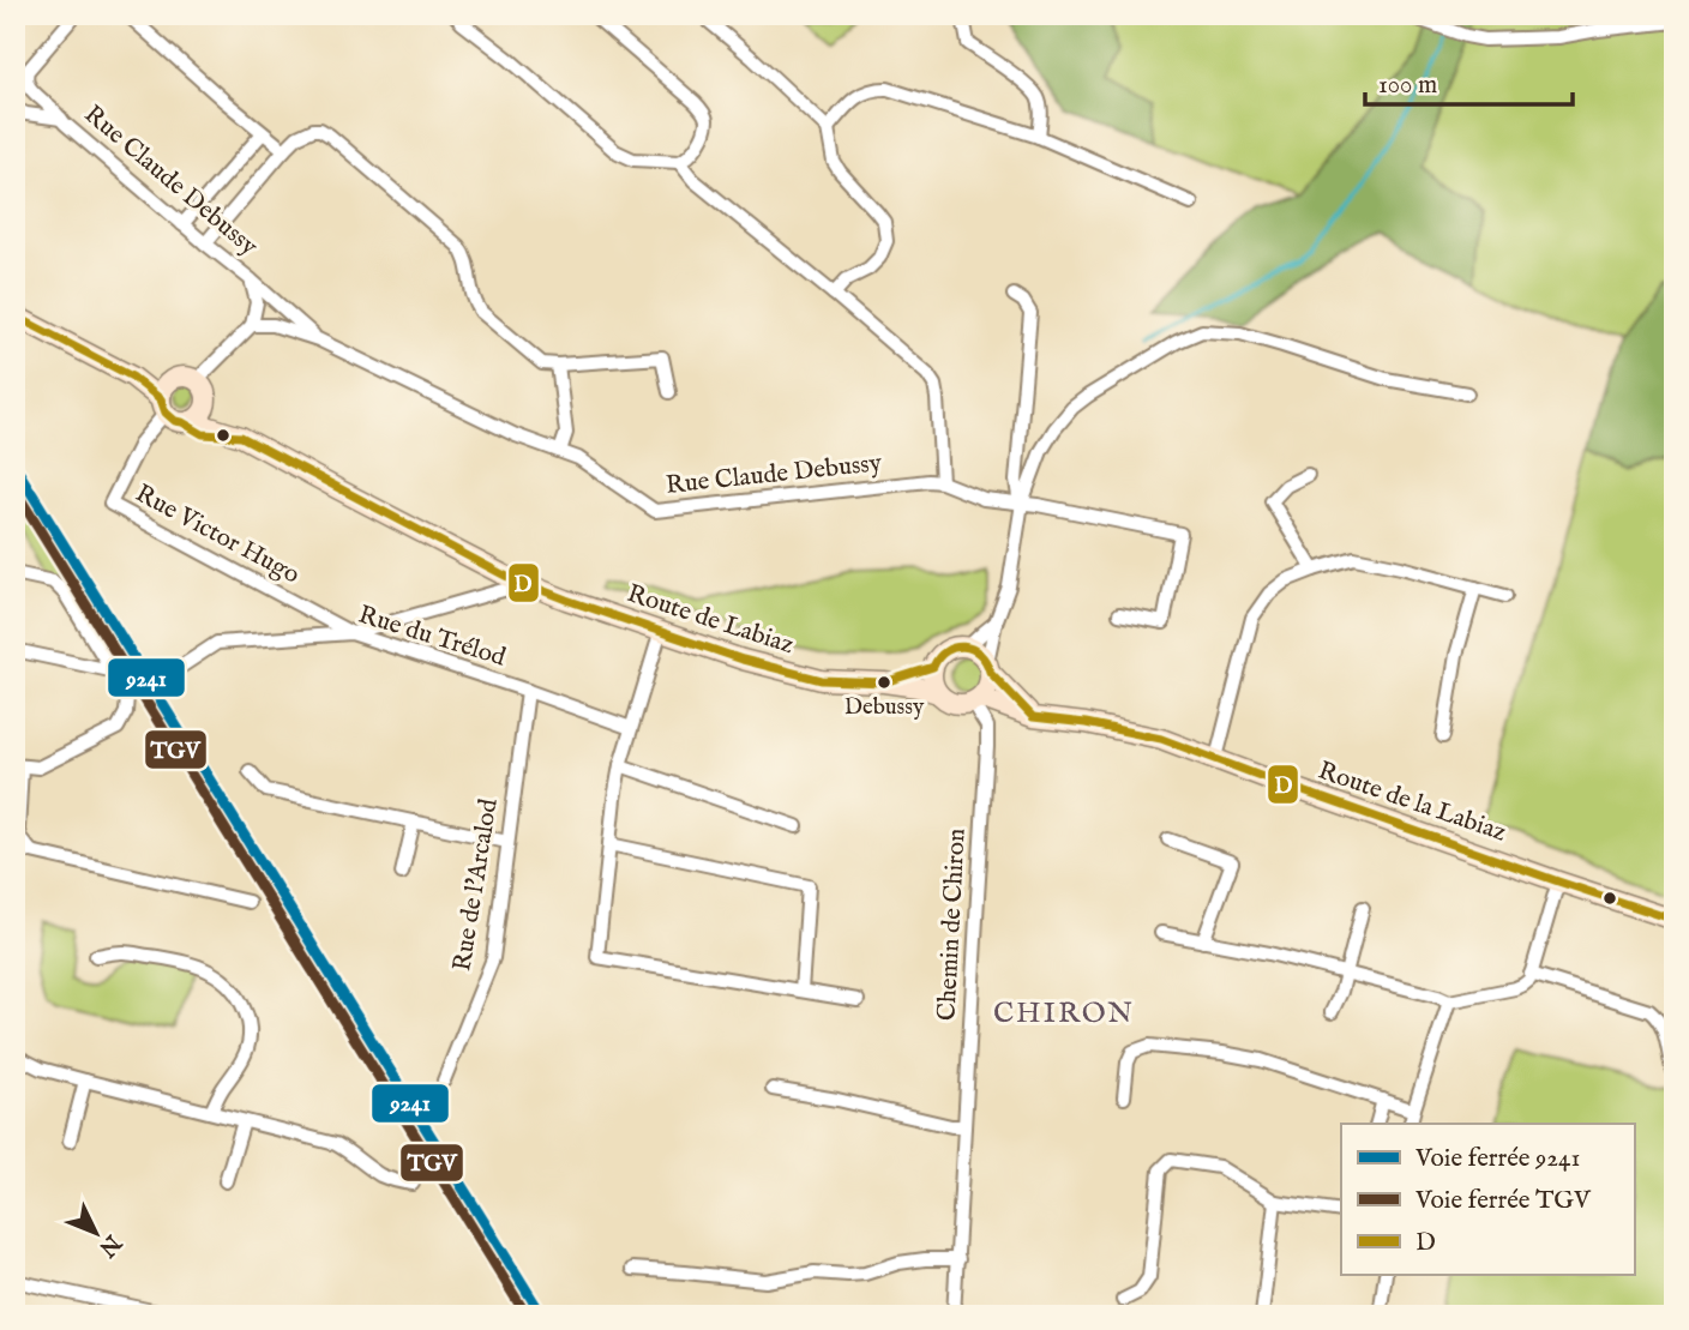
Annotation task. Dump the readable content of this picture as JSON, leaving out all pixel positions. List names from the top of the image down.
{
  "streets": {
    "main road": ["Route de Labiaz", "Route de la Labiaz"],
    "street": [
      "Rue Claude Debussy",
      "Rue Victor Hugo",
      "Rue du Trélod",
      "Rue de l'Arcalod",
      "Chemin de Chiron"
    ]
  },
  "crossings": [
    ["Rue Victor Hugo", "Rue du Trélod"],
    ["Route de Labiaz", "Route de la Labiaz"],
    ["Rue du Trélod", "Rue de l'Arcalod"]
  ],
  "districts": ["CHIRON"],
  "places": ["Debussy"],
  "lines": ["transit line D", "rail line 9241", "rail line TGV"],
  "legend": ["Voie ferrée 9241", "Voie ferrée TGV", "D"],
  "scale_bar": "100 m",
  "north": "bottom right"
}
